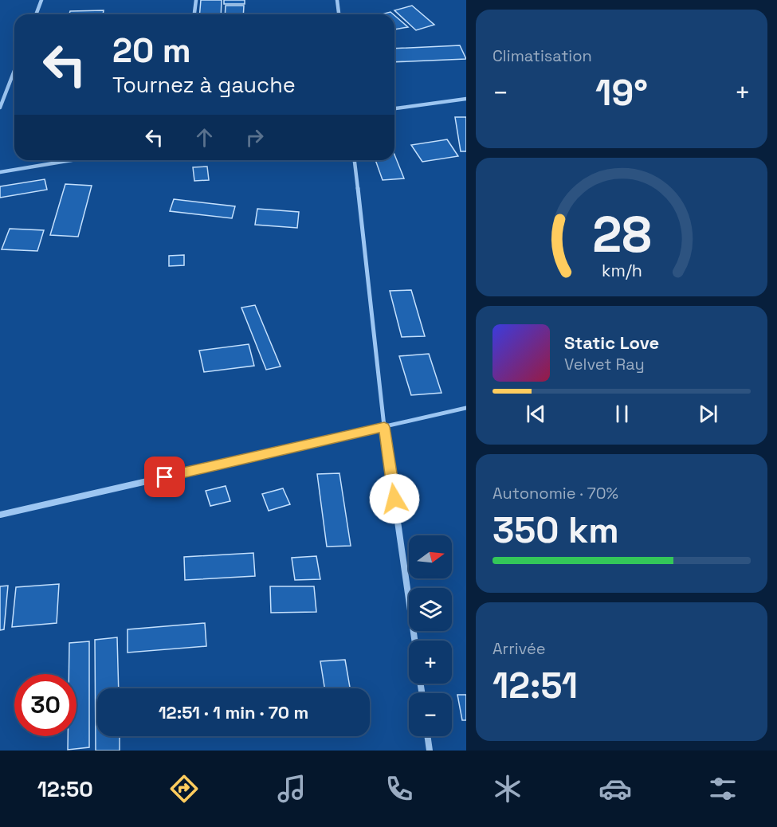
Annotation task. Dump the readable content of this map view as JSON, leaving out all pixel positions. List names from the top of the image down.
{
  "north": "right",
  "page": {
    "tile": [
      "Climatisation",
      ["Autonomie · 70%", "350 km"],
      ["Arrivée", "12:51"]
    ],
    "turn": ["20 m", "Tournez à gauche"],
    "heat": ["−", "19°", "+"],
    "song": ["Static Love", "Velvet Ray"],
    "map_buttons": ["+", "−"],
    "limit": "30",
    "trip": "12:51 · 1 min · 70 m",
    "tabs": "12:50",
    "gauge": ["28", "km/h"]
  }
}
